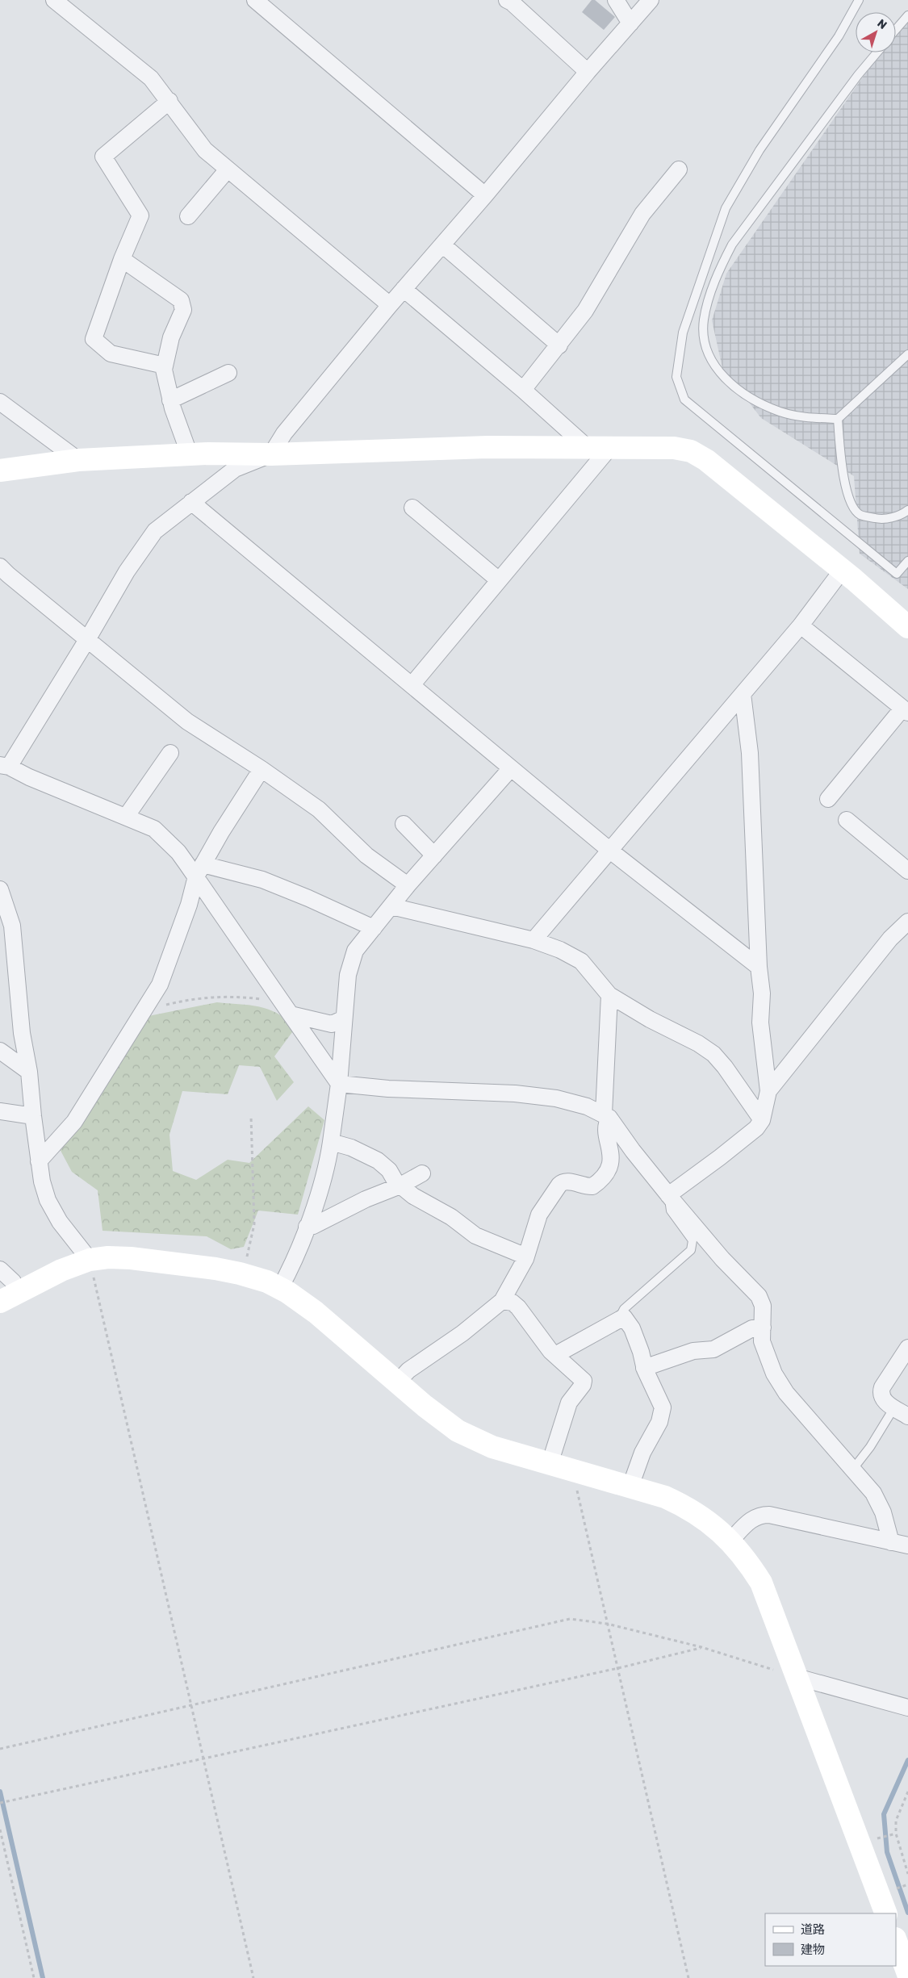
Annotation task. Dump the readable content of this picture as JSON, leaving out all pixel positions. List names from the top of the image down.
{
  "legend": ["道路", "建物"],
  "north": "top right"
}
